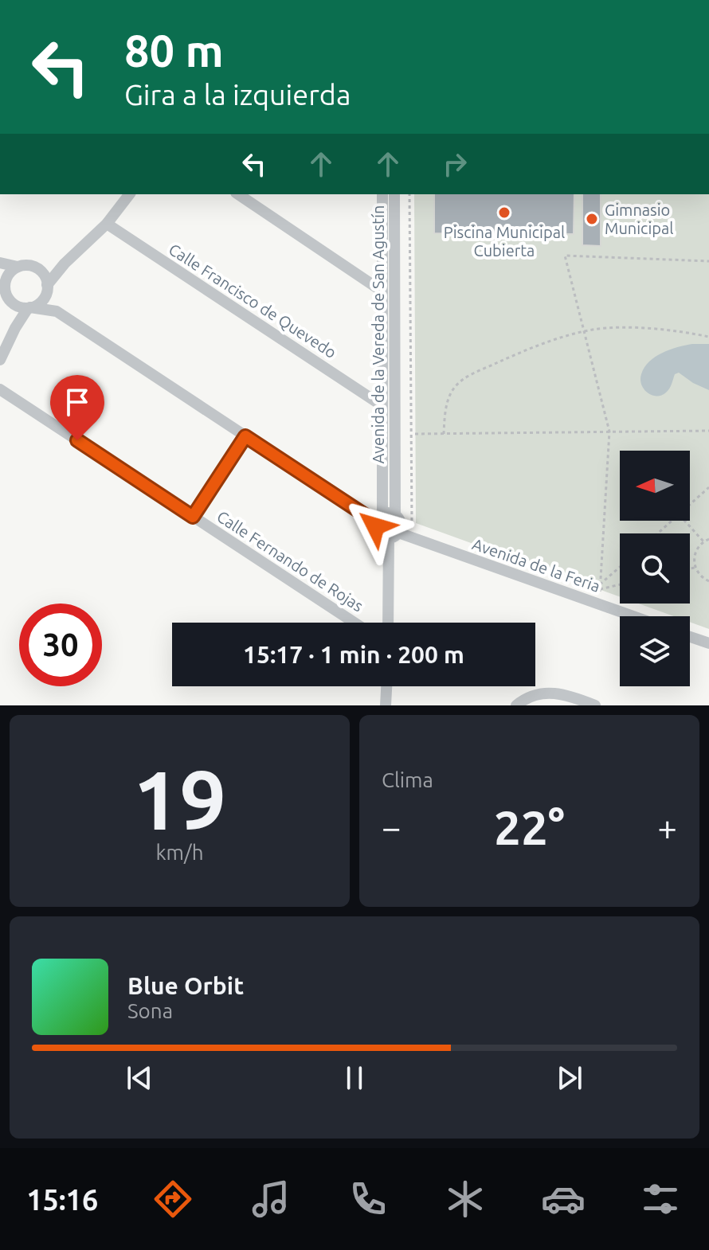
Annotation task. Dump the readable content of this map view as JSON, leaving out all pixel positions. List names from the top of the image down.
{
  "streets": {
    "street": [
      "Calle Francisco de Quevedo",
      "Avenida de la Vereda de San Agustín",
      "Calle Fernando de Rojas",
      "Avenida de la Feria"
    ]
  },
  "crossings": [
    ["Calle Francisco de Quevedo", "Avenida de la Vereda de San Agustín"],
    ["Avenida de la Vereda de San Agustín", "Avenida de la Feria"]
  ],
  "places": ["Piscina Municipal Cubierta", "Gimnasio Municipal"],
  "north": "left",
  "page": {
    "turn": ["80 m", "Gira a la izquierda"],
    "limit": "30",
    "trip": "15:17 · 1 min · 200 m",
    "tile": [
      ["19", "km/h"],
      "Clima"
    ],
    "heat": ["−", "22°", "+"],
    "song": ["Blue Orbit", "Sona"],
    "tabs": "15:16"
  }
}
